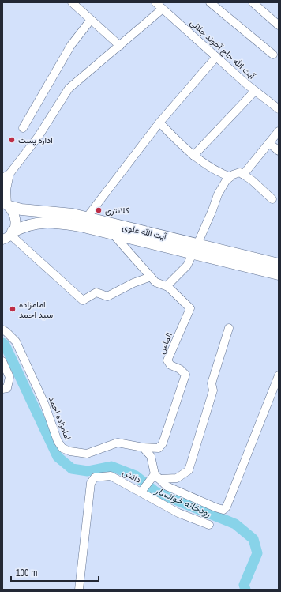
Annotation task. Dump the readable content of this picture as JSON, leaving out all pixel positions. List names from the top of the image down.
{
  "streets": {
    "highway": ["آیت الله علوی"],
    "street": [
      "آیت الله حاج آخوند جلالی",
      "الماس",
      "امامزاده احمد",
      "دانش"
    ]
  },
  "crossings": [
    ["الماس", "امامزاده احمد"]
  ],
  "water": ["رودخانه خوانسار"],
  "places": ["اداره پست", "کلانتری", "امامزاده سید احمد"],
  "scale_bar": "100 m"
}
